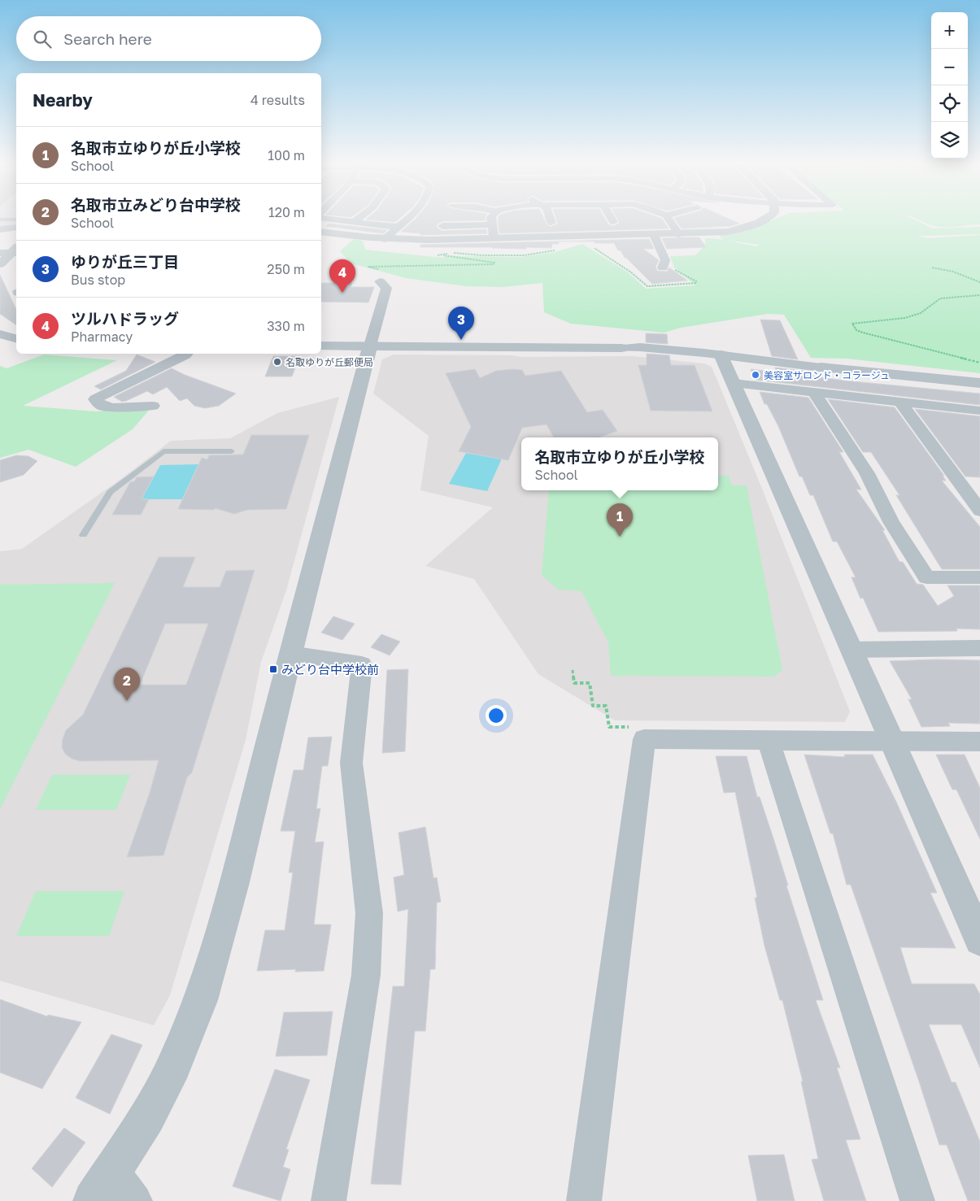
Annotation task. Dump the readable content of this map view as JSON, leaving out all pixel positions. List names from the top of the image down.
{
  "places": {
    "other": ["名取ゆりが丘郵便局", "美容室サロンド・コラージュ"],
    "transit": ["みどり台中学校前"]
  },
  "page": {
    "map_buttons": ["+", "−"],
    "search": "Search here",
    "heading": ["Nearby", "4 results"],
    "list": [
      {
        "mark": "1",
        "name": "名取市立ゆりが丘小学校",
        "note": "School",
        "value": "100 m"
      },
      {
        "mark": "2",
        "name": "名取市立みどり台中学校",
        "note": "School",
        "value": "120 m"
      },
      {
        "mark": "3",
        "name": "ゆりが丘三丁目",
        "note": "Bus stop",
        "value": "250 m"
      },
      {
        "mark": "4",
        "name": "ツルハドラッグ",
        "note": "Pharmacy",
        "value": "330 m"
      }
    ],
    "pins": [
      "4",
      "3",
      "1",
      "2"
    ],
    "popup": ["名取市立ゆりが丘小学校", "School"]
  }
}
